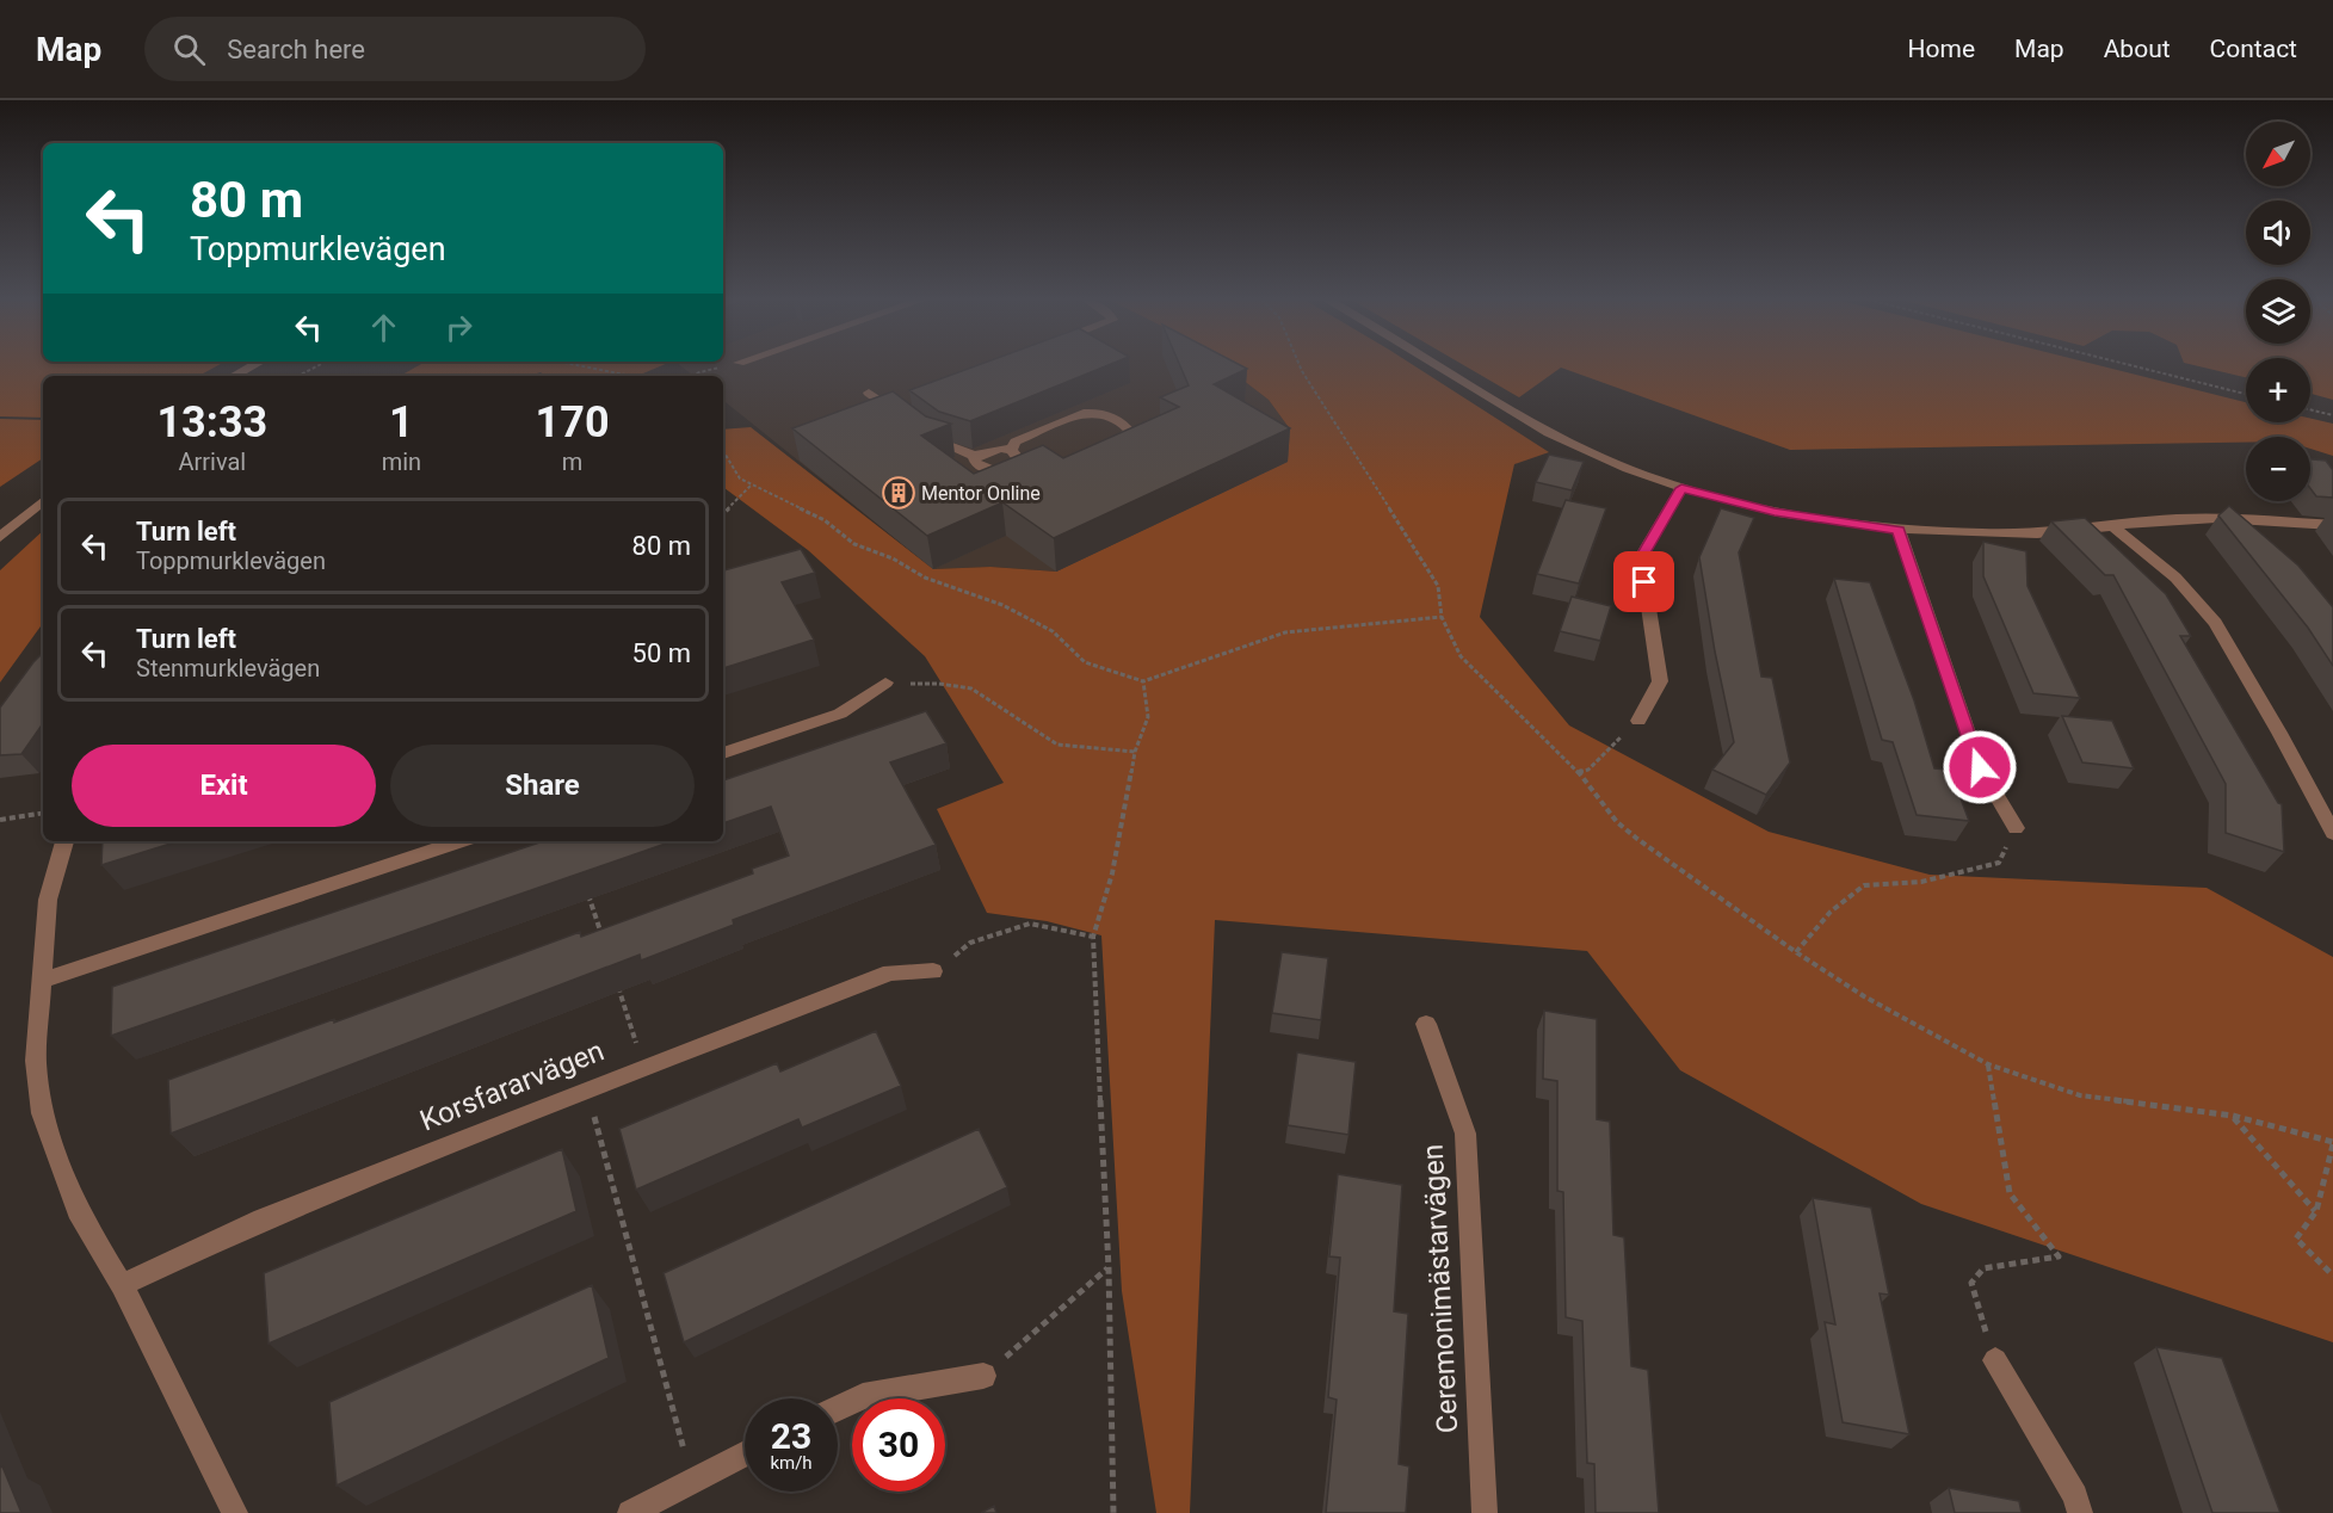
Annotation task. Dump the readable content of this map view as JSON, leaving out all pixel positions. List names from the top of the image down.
{
  "streets": {
    "street": ["Korsfararvägen", "Ceremonimästarvägen"]
  },
  "places": {
    "building": ["Mentor Online"]
  },
  "north": "bottom left",
  "page": {
    "header": "Map",
    "search": "Search here",
    "nav": [
      "Home",
      "Map",
      "About",
      "Contact"
    ],
    "map_buttons": ["+", "−"],
    "turn": ["80 m", "Toppmurklevägen"],
    "eta": [
      "13:33",
      "Arrival",
      "1",
      "min",
      "170",
      "m"
    ],
    "list": [
      {
        "name": "Turn left",
        "note": "Toppmurklevägen",
        "value": "80 m"
      },
      {
        "name": "Turn left",
        "note": "Stenmurklevägen",
        "value": "50 m"
      }
    ],
    "buttons": ["Exit", "Share"],
    "speed": "23 km/h",
    "limit": "30"
  }
}
